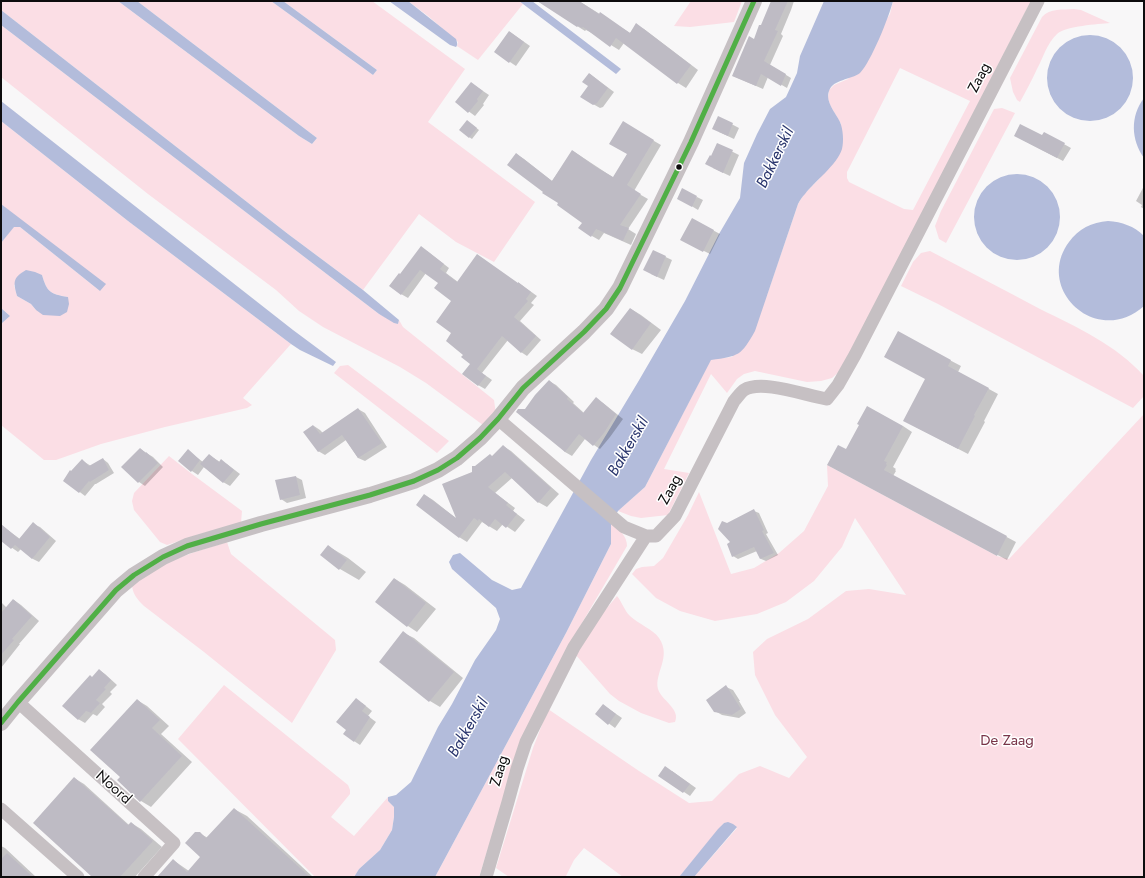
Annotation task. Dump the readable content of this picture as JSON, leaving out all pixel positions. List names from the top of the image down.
{
  "streets": {
    "street": ["Zaag", "Noord"]
  },
  "water": ["Bakkerskil"],
  "parks": ["De Zaag"]
}
